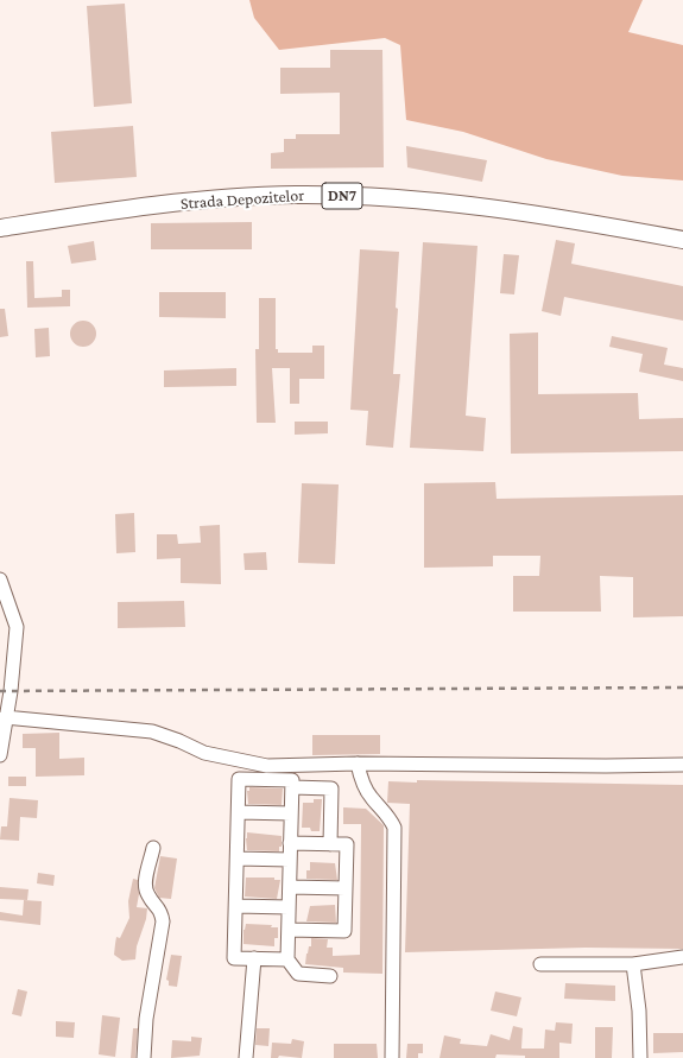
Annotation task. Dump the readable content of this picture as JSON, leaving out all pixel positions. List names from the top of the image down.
{
  "streets": {
    "main road": ["DN7", "Strada Depozitelor"]
  }
}
